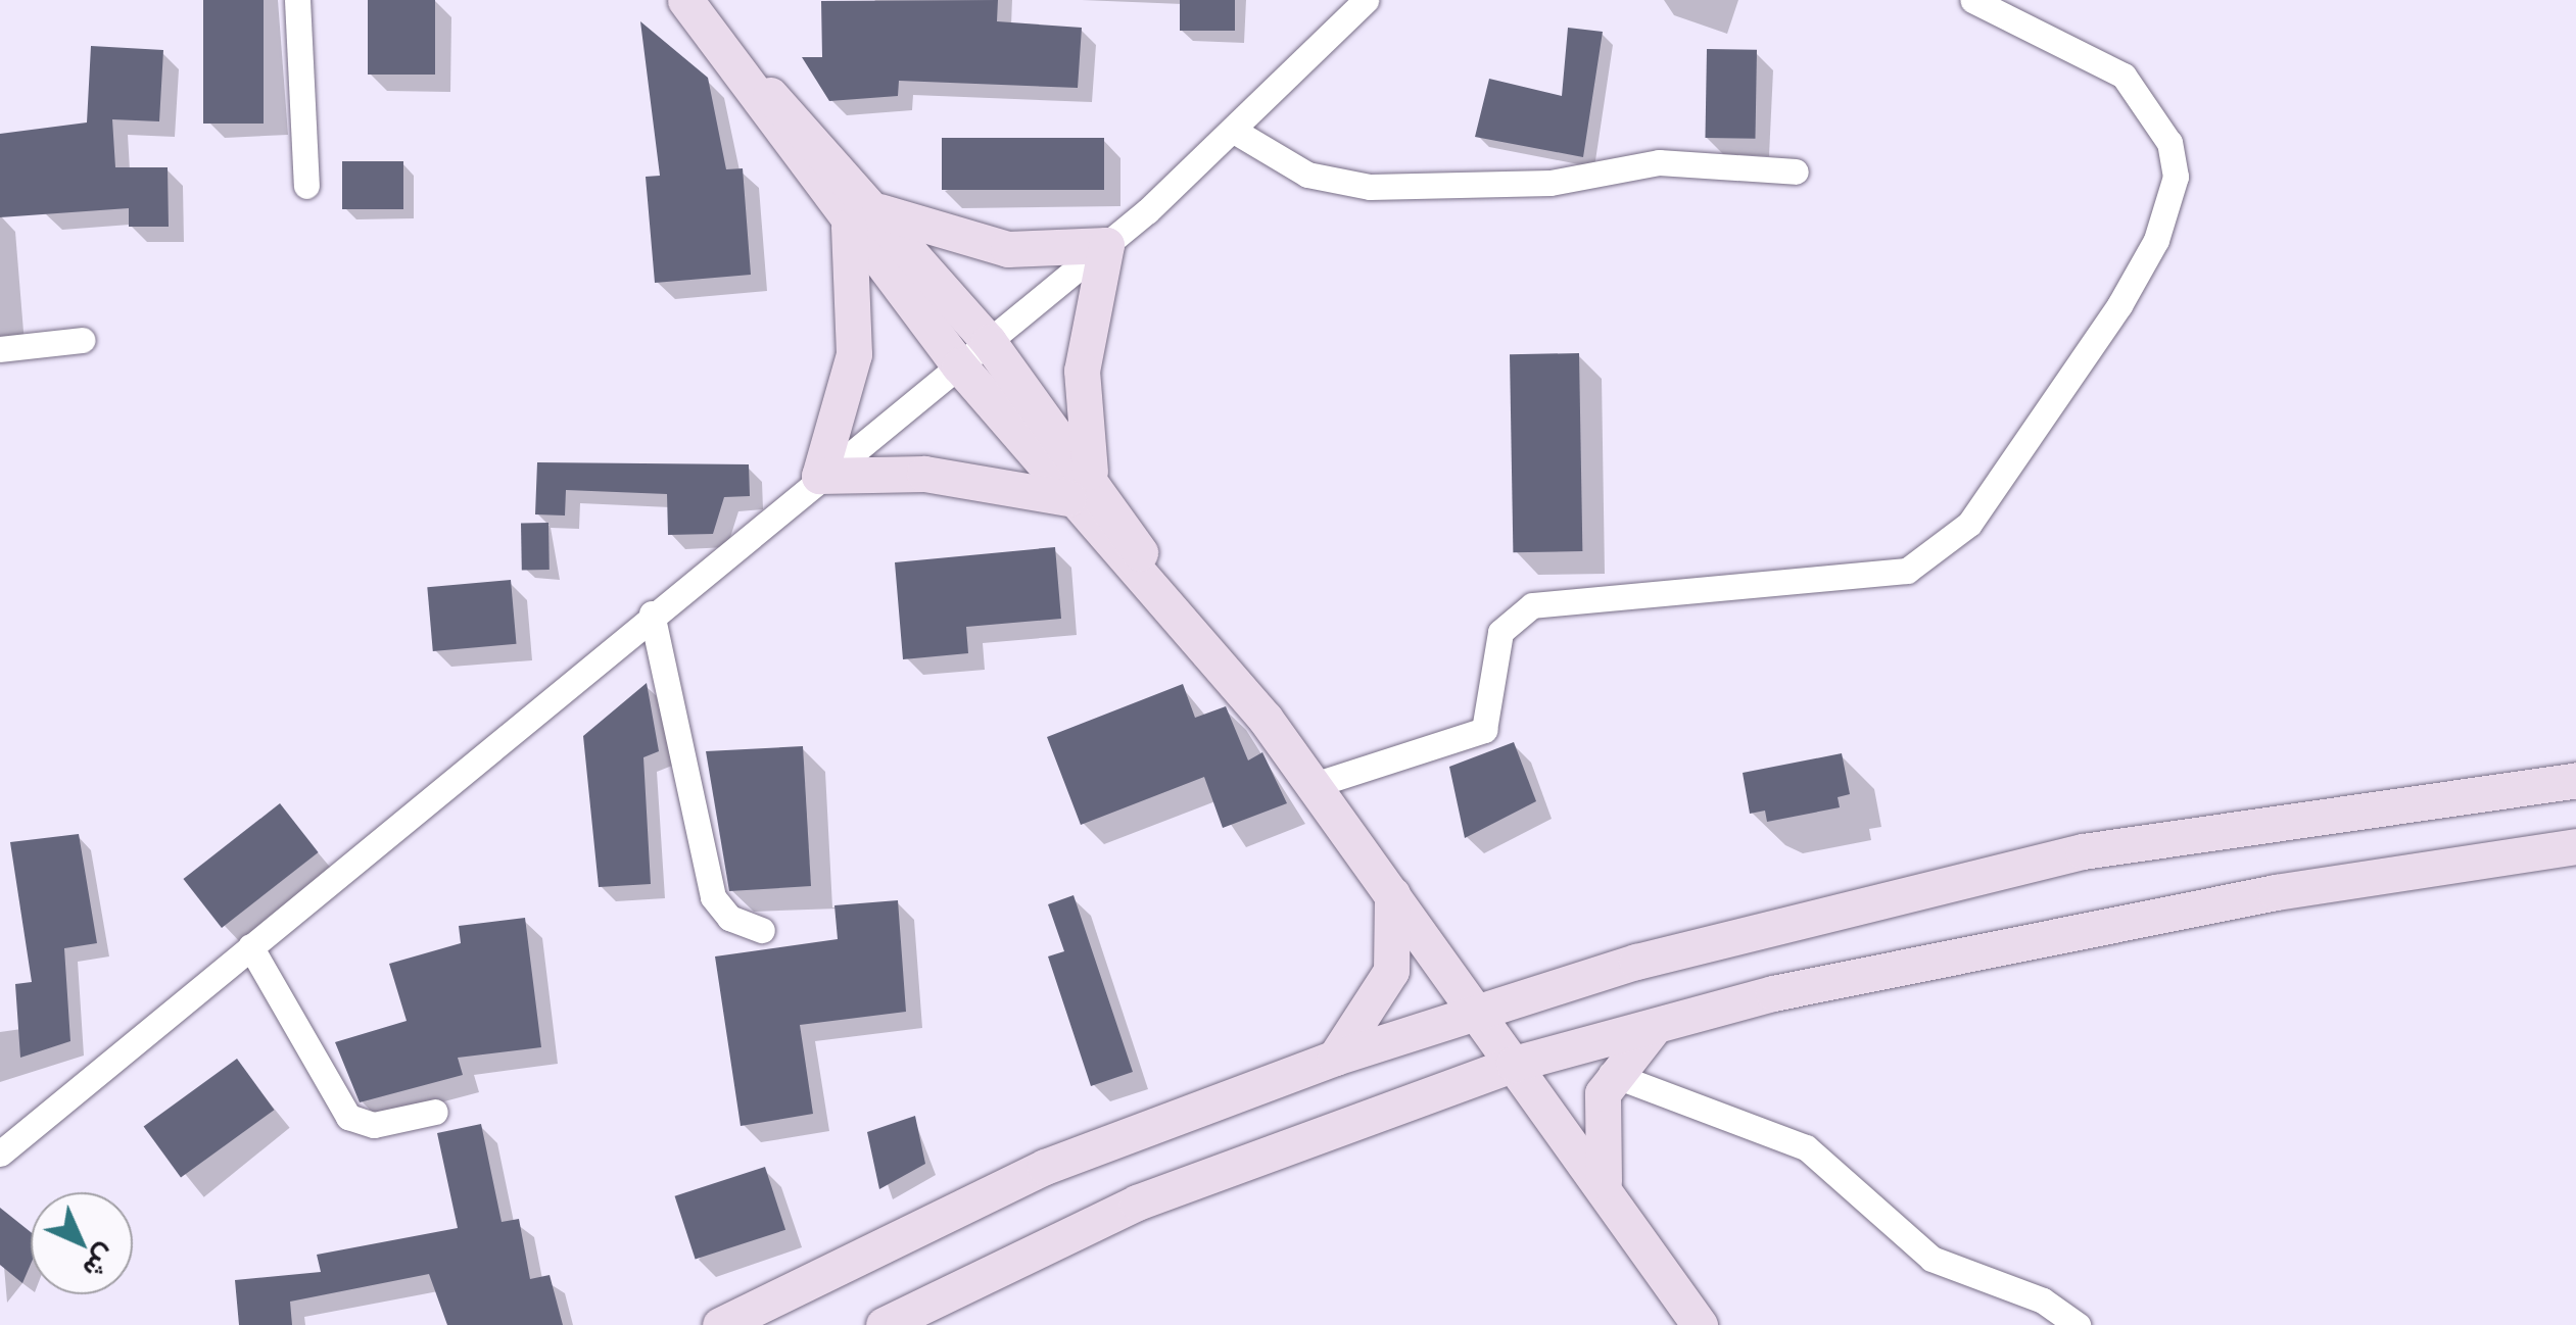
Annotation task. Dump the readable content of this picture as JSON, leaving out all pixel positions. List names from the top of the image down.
{
  "north": "bottom right"
}
